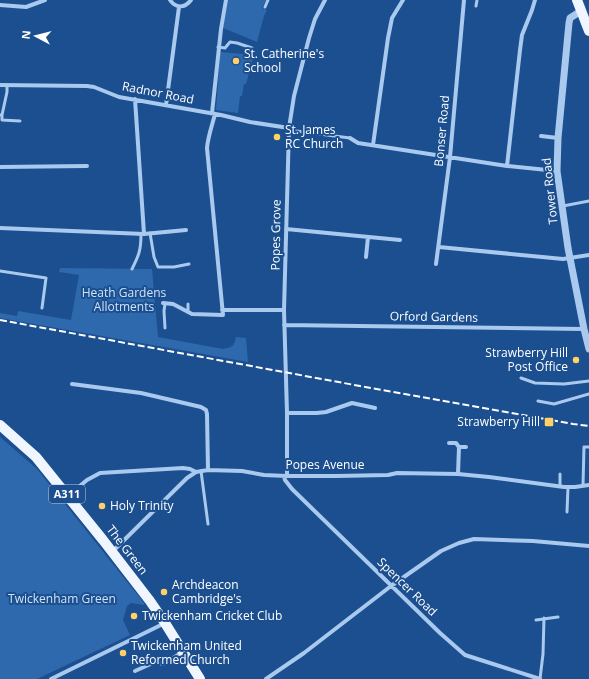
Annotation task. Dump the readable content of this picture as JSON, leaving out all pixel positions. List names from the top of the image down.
{
  "streets": {
    "main road": ["A311", "The Green"],
    "street": [
      "Radnor Road",
      "Bonser Road",
      "Tower Road",
      "Popes Grove",
      "Orford Gardens",
      "Popes Avenue",
      "Spencer Road"
    ]
  },
  "crossings": [
    ["Radnor Road", "Popes Grove"],
    ["Tower Road", "Orford Gardens"],
    ["Popes Grove", "Orford Gardens"],
    ["Popes Grove", "Popes Avenue"],
    ["Popes Grove", "Spencer Road"],
    ["Popes Avenue", "The Green"],
    ["Popes Avenue", "Spencer Road"],
    ["A311", "The Green"]
  ],
  "parks": ["Heath Gardens Allotments", "Twickenham Green"],
  "places": {
    "other": [
      "St. Catherine's School",
      "St. James RC Church",
      "Strawberry Hill Post Office",
      "Holy Trinity",
      "Archdeacon Cambridge's",
      "Twickenham Cricket Club",
      "Twickenham United Reformed Church"
    ],
    "transit": ["Strawberry Hill"]
  },
  "north": "left"
}
